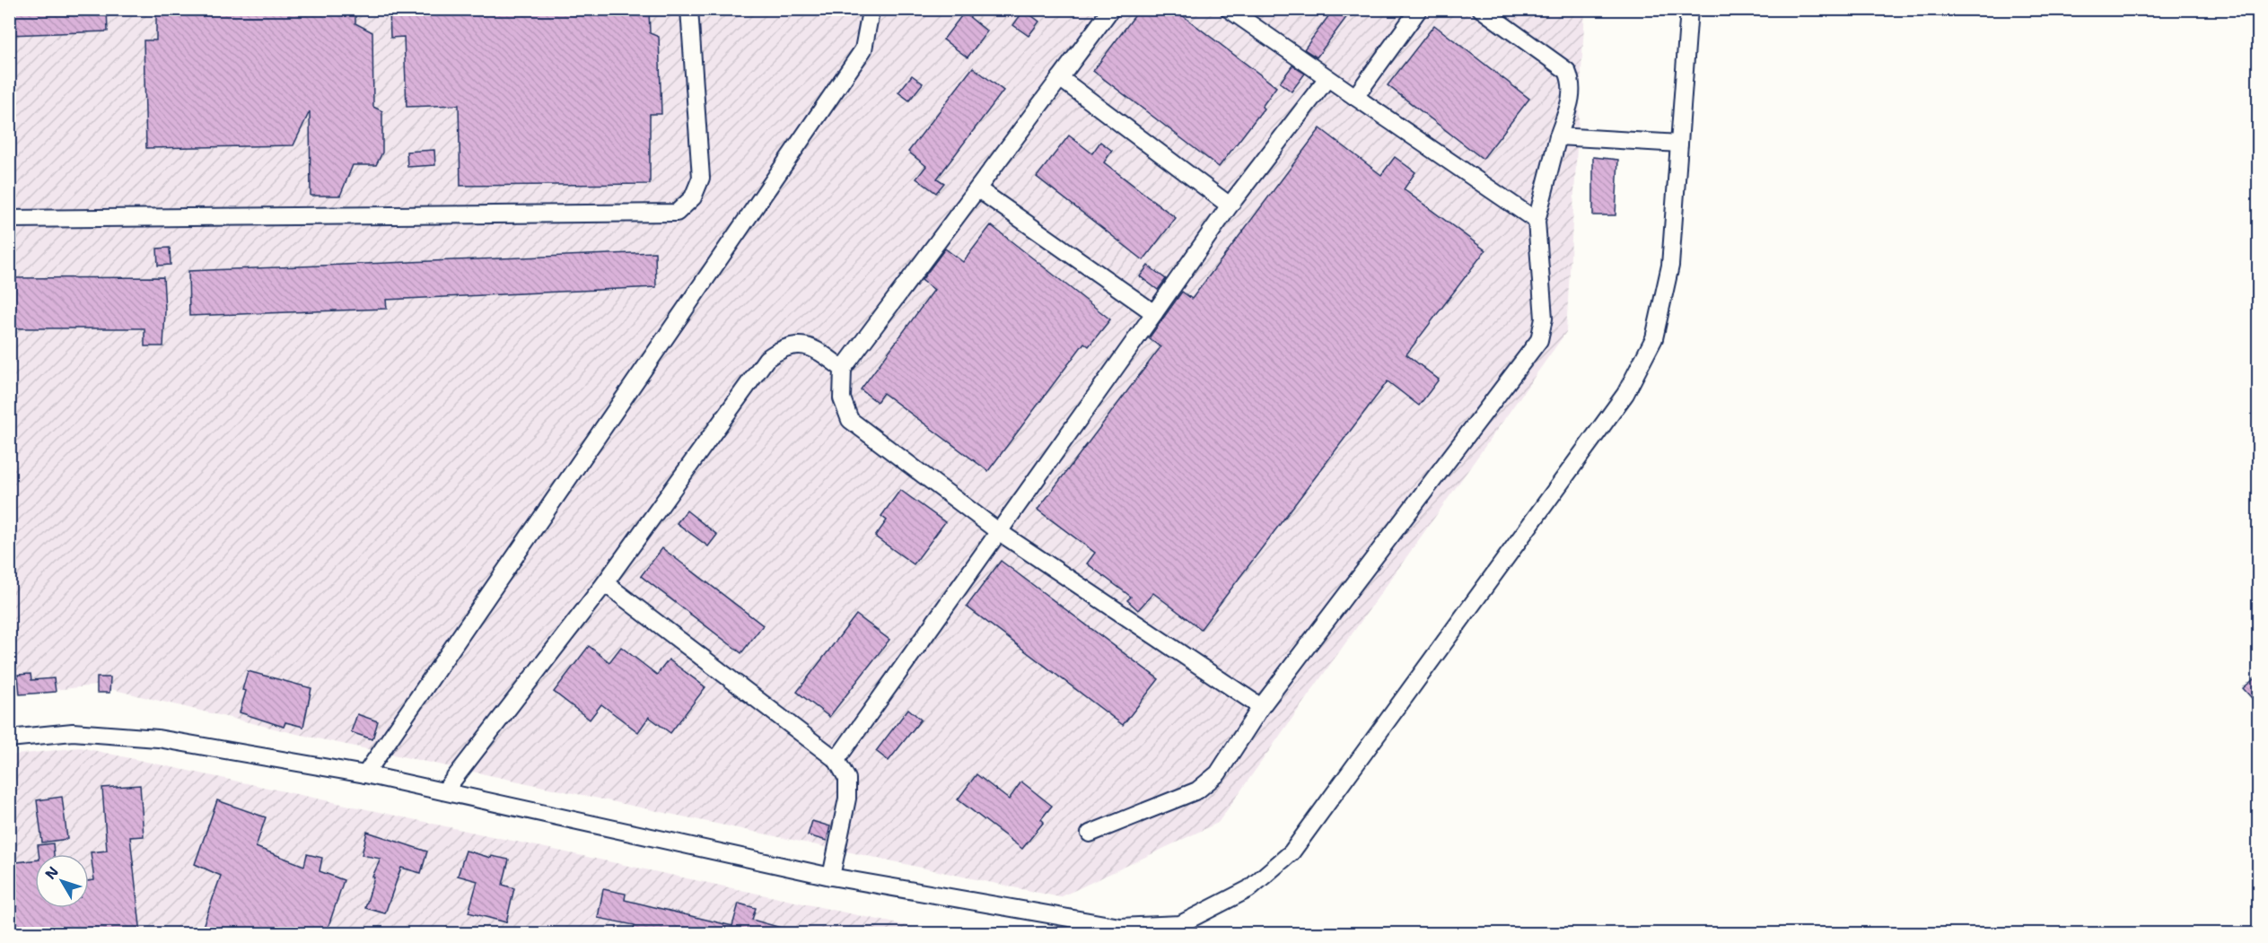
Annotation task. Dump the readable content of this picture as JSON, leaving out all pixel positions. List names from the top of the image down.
{
  "north": "top left"
}
